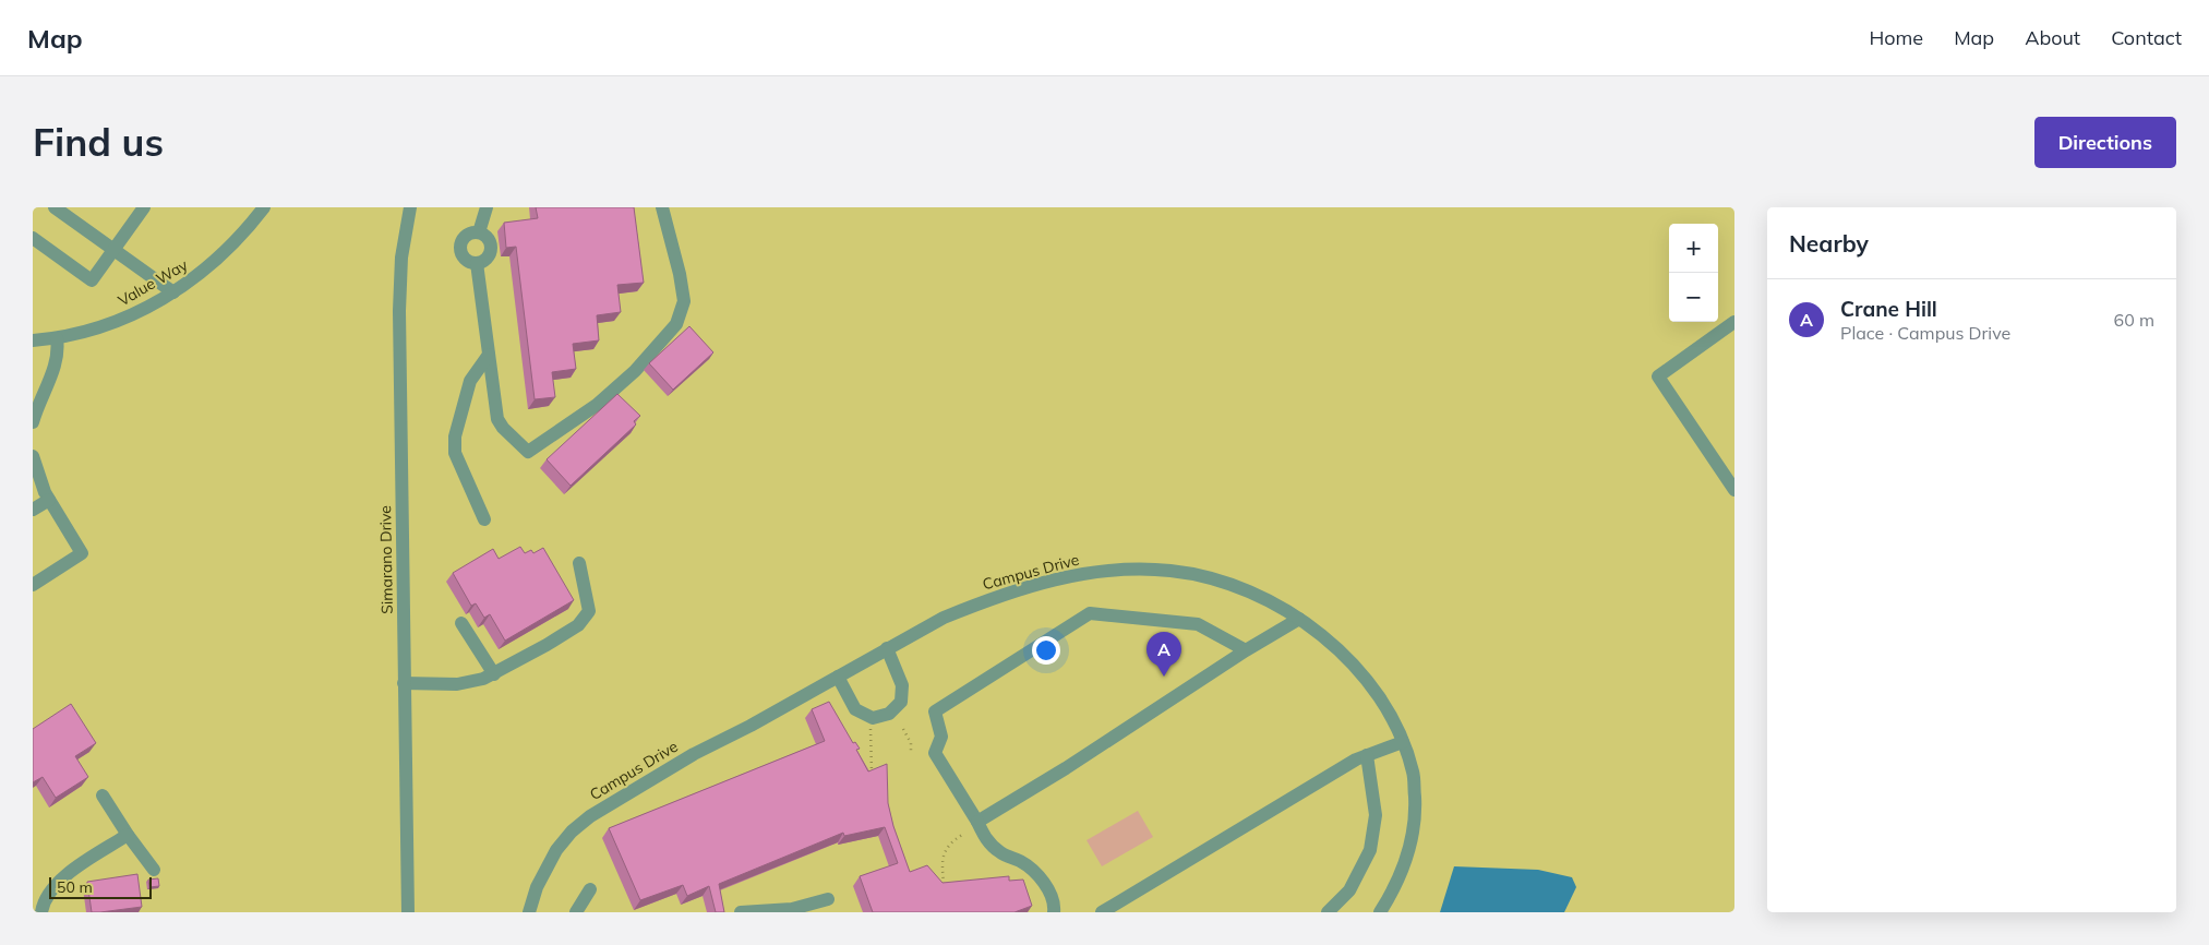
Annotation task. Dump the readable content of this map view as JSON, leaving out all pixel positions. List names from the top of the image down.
{
  "streets": {
    "street": ["Value Way", "Simarano Drive", "Campus Drive"]
  },
  "scale_bar": "50 m",
  "page": {
    "header": "Map",
    "nav": [
      "Home",
      "Map",
      "About",
      "Contact"
    ],
    "buttons": "Directions",
    "title": "Find us",
    "heading": "Nearby",
    "map_buttons": ["+", "−"],
    "list": [
      {
        "mark": "A",
        "name": "Crane Hill",
        "note": "Place · Campus Drive",
        "value": "60 m"
      }
    ],
    "pins": "A",
    "scale": "50 m"
  }
}
